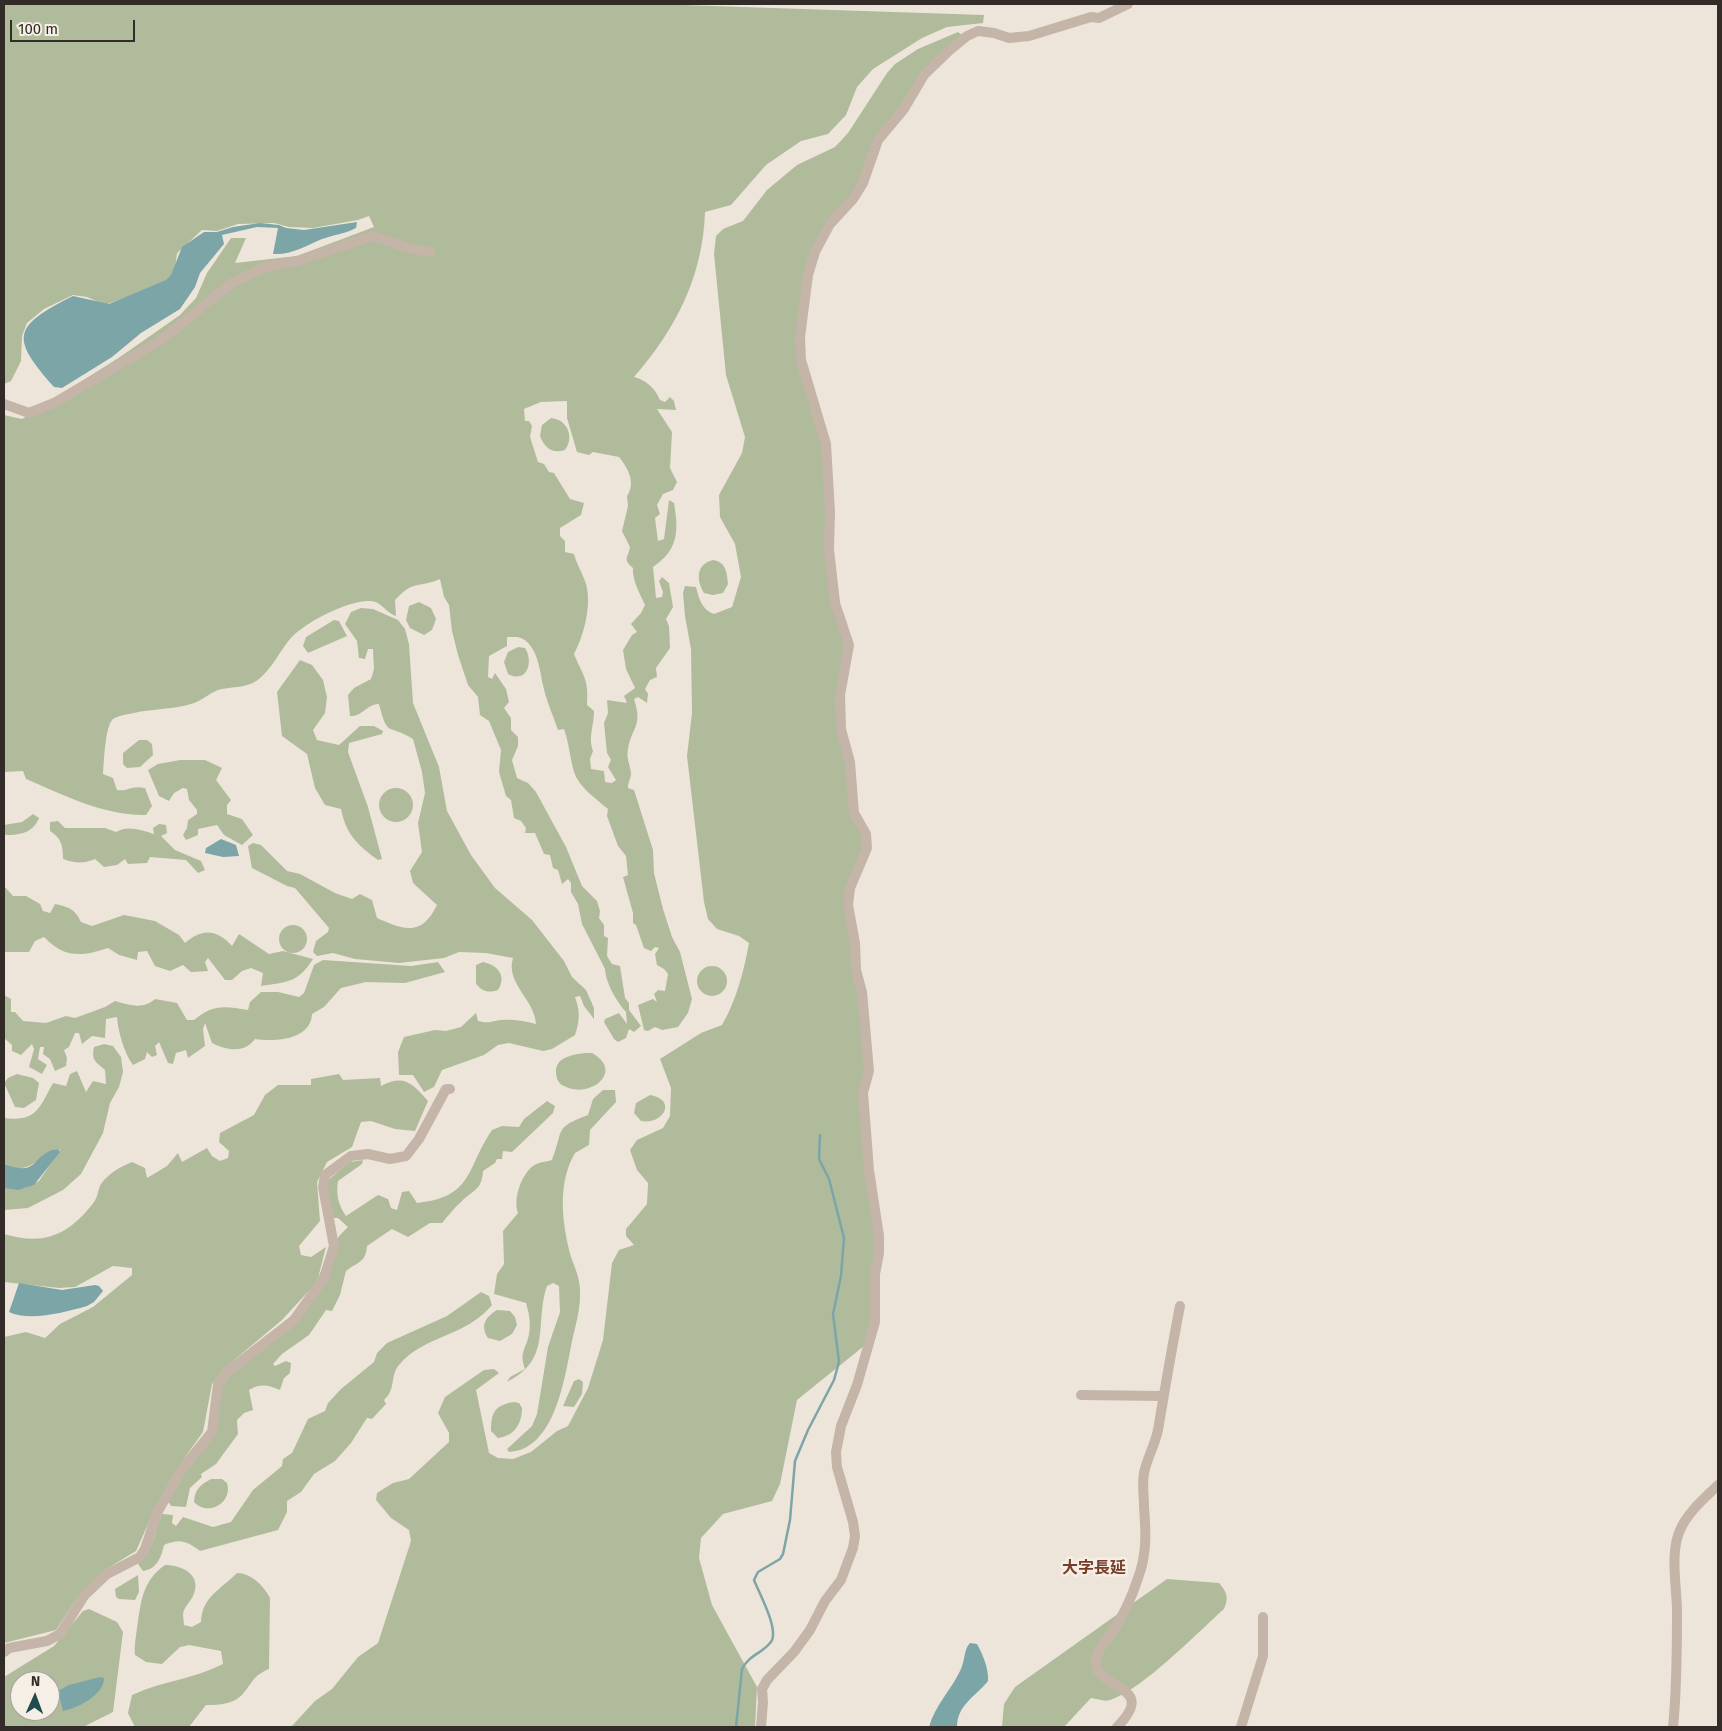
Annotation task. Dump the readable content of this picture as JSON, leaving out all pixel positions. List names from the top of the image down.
{
  "districts": ["大字長延"],
  "scale_bar": "100 m",
  "north": "top"
}
